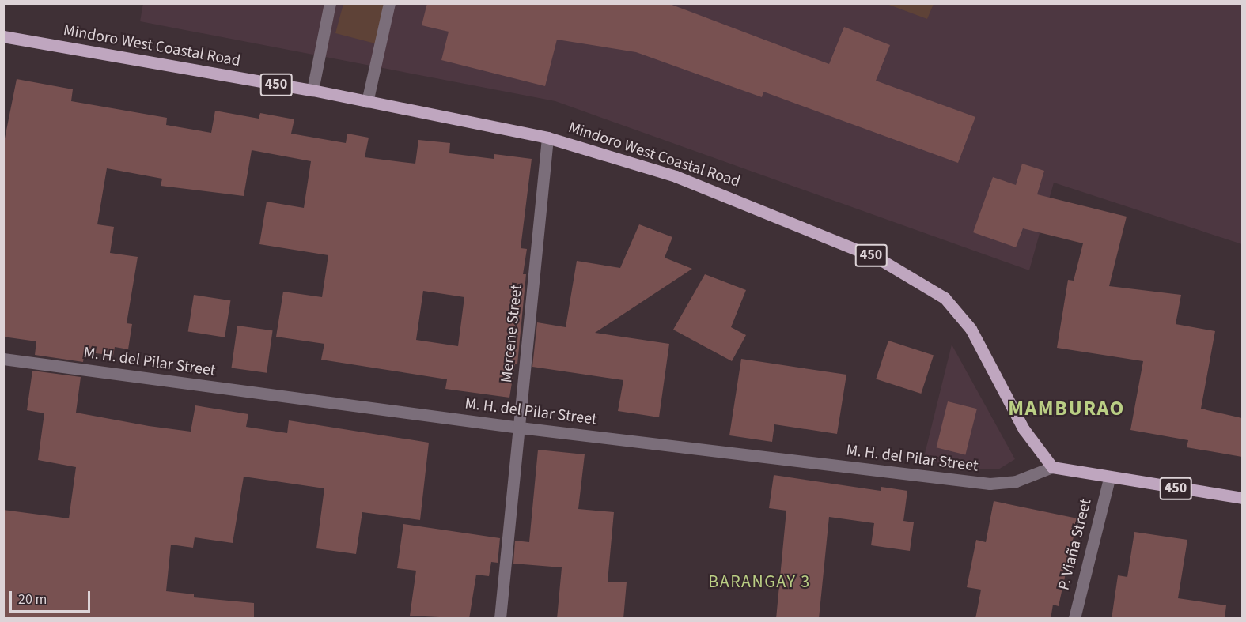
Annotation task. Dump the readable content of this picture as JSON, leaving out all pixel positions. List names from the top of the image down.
{
  "streets": {
    "main road": ["Mindoro West Coastal Road", "450"],
    "street": ["Mercene Street", "M. H. del Pilar Street", "P. Viaña Street"]
  },
  "crossings": [
    ["Mindoro West Coastal Road", "450"],
    ["Mindoro West Coastal Road", "Mercene Street"],
    ["Mindoro West Coastal Road", "M. H. del Pilar Street"],
    ["450", "M. H. del Pilar Street"],
    ["450", "P. Viaña Street"],
    ["Mercene Street", "M. H. del Pilar Street"]
  ],
  "districts": ["MAMBURAO", "BARANGAY 3"],
  "scale_bar": "20 m"
}
